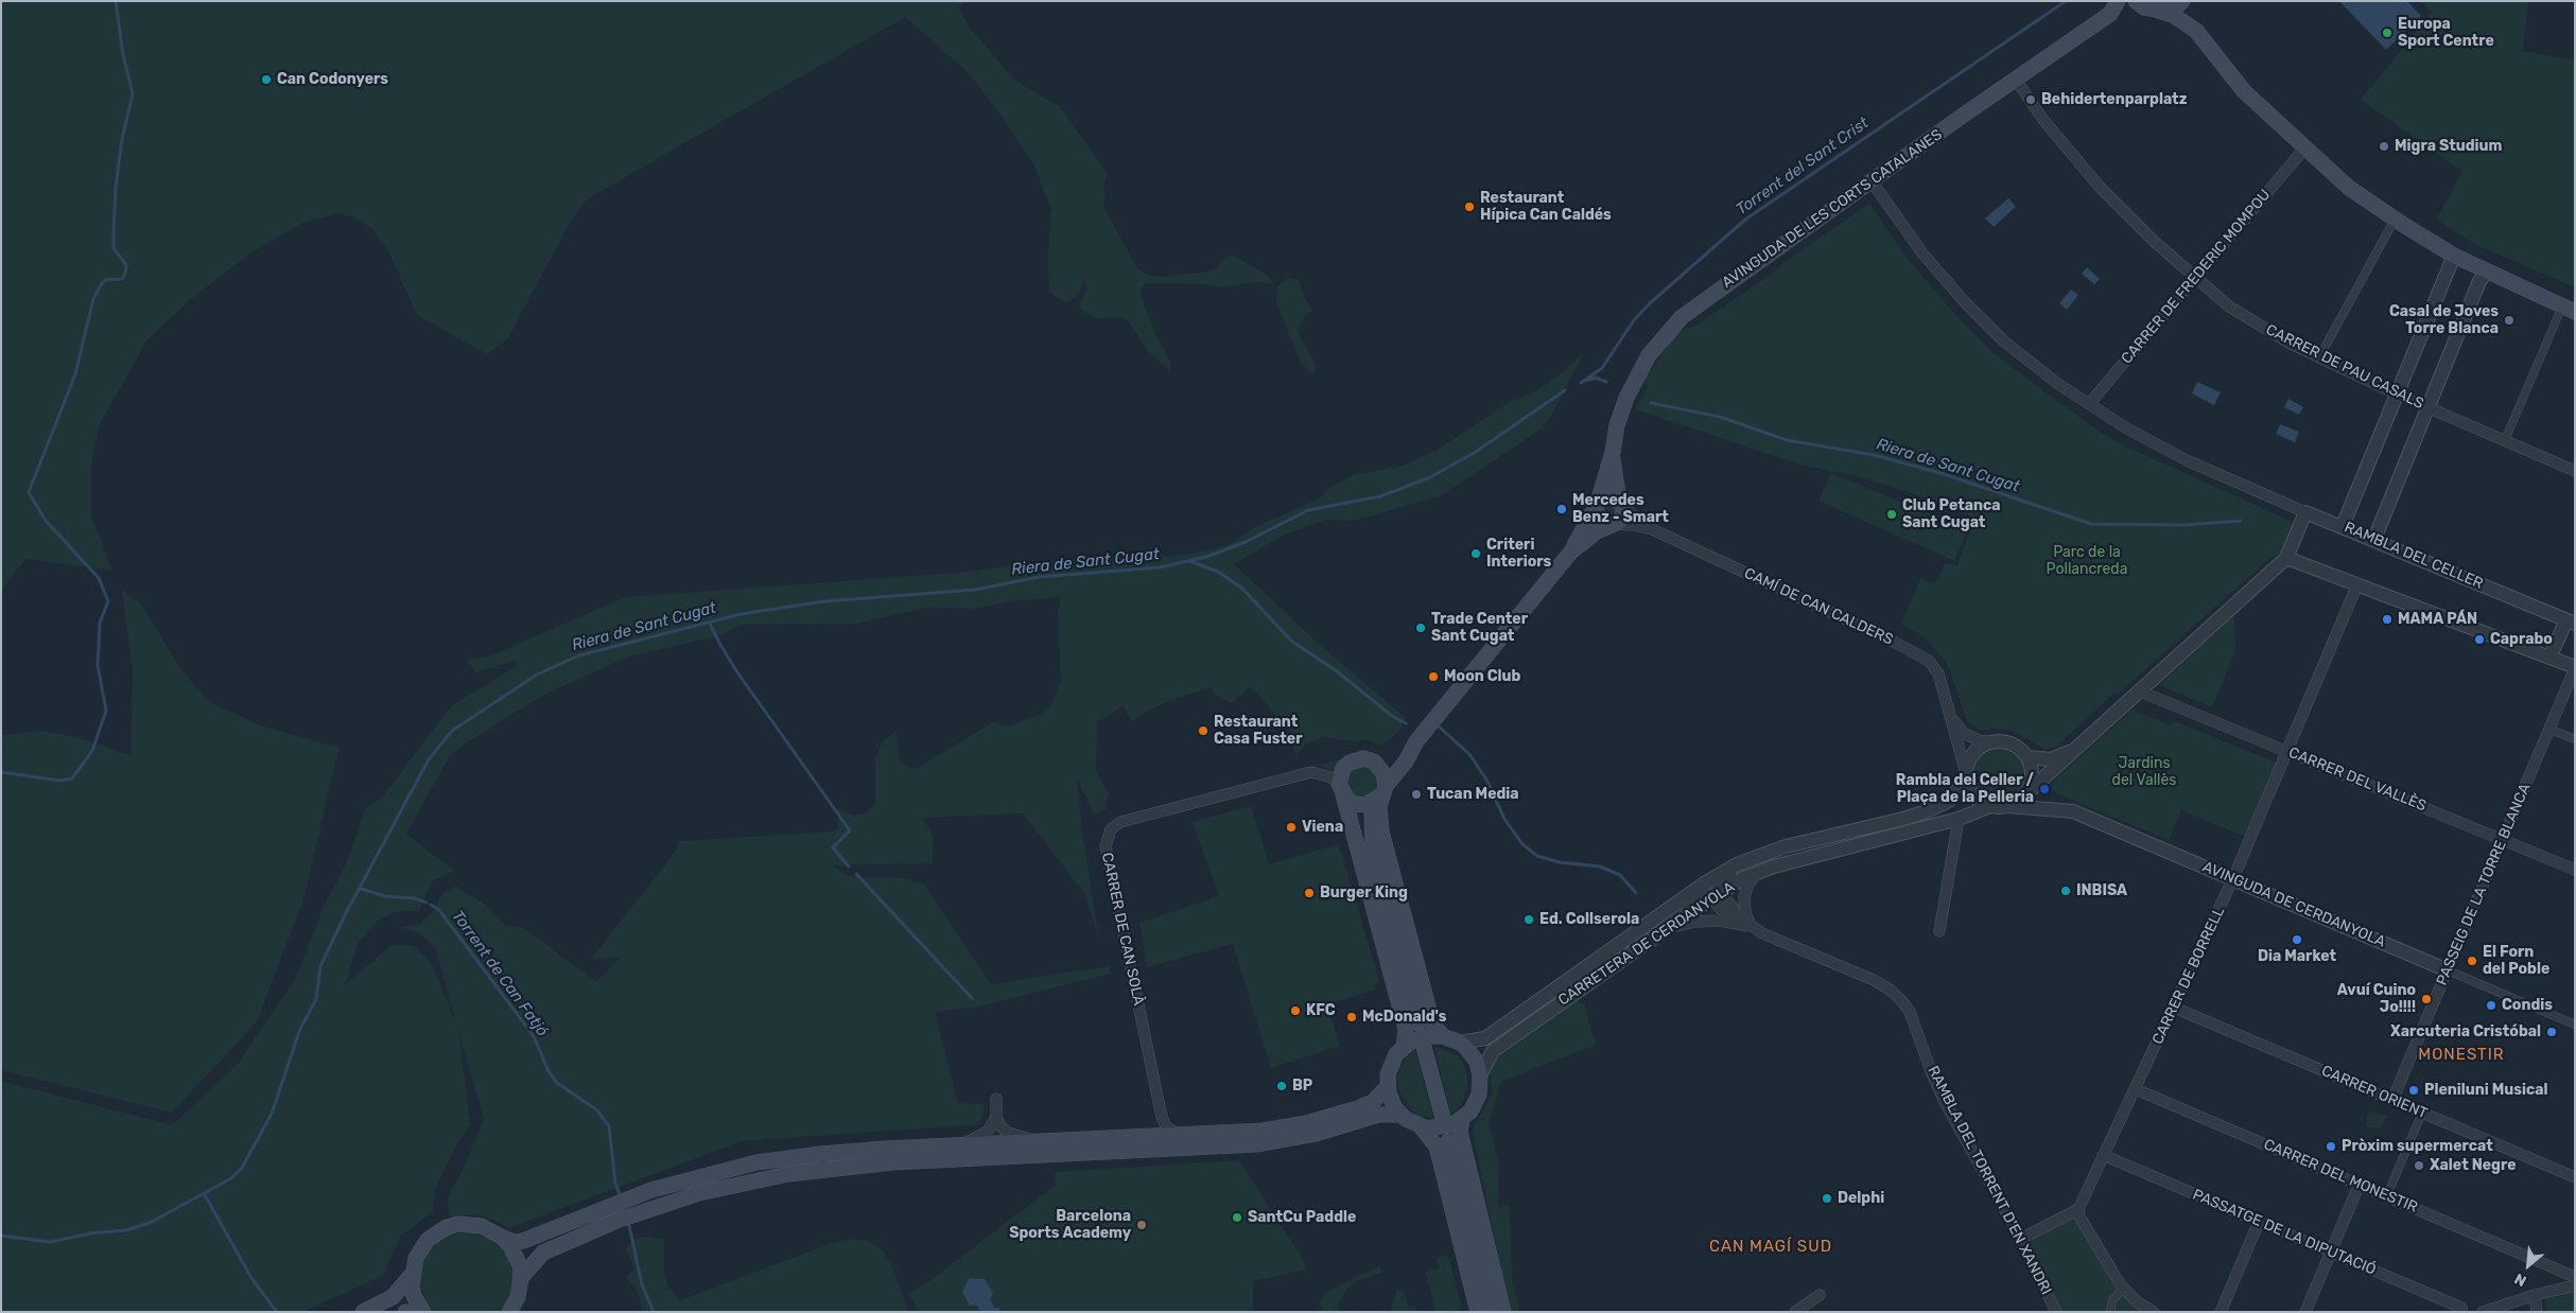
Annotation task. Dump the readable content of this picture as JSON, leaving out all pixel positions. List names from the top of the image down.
{
  "streets": {
    "main road": ["AVINGUDA DE LES CORTS CATALANES"],
    "street": [
      "CARRER DE FREDERIC MOMPOU",
      "CARRER DE PAU CASALS",
      "RAMBLA DEL CELLER",
      "CAMÍ DE CAN CALDERS",
      "CARRER DEL VALLÈS",
      "PASSEIG DE LA TORRE BLANCA",
      "AVINGUDA DE CERDANYOLA",
      "CARRER DE CAN SOLÀ",
      "CARRETERA DE CERDANYOLA",
      "CARRER DE BORRELL",
      "CARRER ORIENT",
      "CARRER DEL MONESTIR",
      "RAMBLA DEL TORRENT D'EN XANDRI",
      "PASSATGE DE LA DIPUTACIÓ"
    ]
  },
  "crossings": [
    ["AVINGUDA DE LES CORTS CATALANES", "CARRER DE PAU CASALS"],
    ["AVINGUDA DE LES CORTS CATALANES", "CAMÍ DE CAN CALDERS"],
    ["AVINGUDA DE LES CORTS CATALANES", "CARRER DE CAN SOLÀ"],
    ["CARRER DE FREDERIC MOMPOU", "CARRER DE PAU CASALS"],
    ["CAMÍ DE CAN CALDERS", "AVINGUDA DE CERDANYOLA"],
    ["CAMÍ DE CAN CALDERS", "CARRETERA DE CERDANYOLA"],
    ["CARRER DEL VALLÈS", "PASSEIG DE LA TORRE BLANCA"],
    ["CARRER DEL VALLÈS", "CARRER DE BORRELL"],
    ["PASSEIG DE LA TORRE BLANCA", "AVINGUDA DE CERDANYOLA"],
    ["PASSEIG DE LA TORRE BLANCA", "CARRER ORIENT"],
    ["AVINGUDA DE CERDANYOLA", "CARRETERA DE CERDANYOLA"],
    ["AVINGUDA DE CERDANYOLA", "CARRER DE BORRELL"],
    ["CARRETERA DE CERDANYOLA", "RAMBLA DEL TORRENT D'EN XANDRI"],
    ["CARRER DE BORRELL", "CARRER ORIENT"],
    ["CARRER DE BORRELL", "CARRER DEL MONESTIR"],
    ["CARRER DE BORRELL", "PASSATGE DE LA DIPUTACIÓ"]
  ],
  "districts": ["MONESTIR", "CAN MAGÍ SUD"],
  "water": ["Torrent del Sant Crist", "Riera de Sant Cugat", "Torrent de Can Fatjó"],
  "parks": ["Parc de la Pollancreda", "Jardins del Vallès"],
  "places": [
    "Europa Sport Centre",
    "Can Codonyers",
    "Behidertenparplatz",
    "Migra Studium",
    "Restaurant Hípica Can Caldés",
    "Casal de Joves Torre Blanca",
    "Mercedes Benz - Smart",
    "Club Petanca Sant Cugat",
    "Criteri Interiors",
    "MAMA PÁN",
    "Trade Center Sant Cugat",
    "Caprabo",
    "Moon Club",
    "Restaurant Casa Fuster",
    "Rambla del Celler / Plaça de la Pelleria",
    "Tucan Media",
    "Viena",
    "INBISA",
    "Burger King",
    "Ed. Collserola",
    "Dia Market",
    "El Forn del Poble",
    "Avuí Cuino Jo!!!!",
    "Condis",
    "KFC",
    "McDonald's",
    "Xarcuteria Cristóbal",
    "BP",
    "Pleniluni Musical",
    "Pròxim supermercat",
    "Xalet Negre",
    "Delphi",
    "SantCu Paddle",
    "Barcelona Sports Academy"
  ],
  "north": "bottom left"
}
